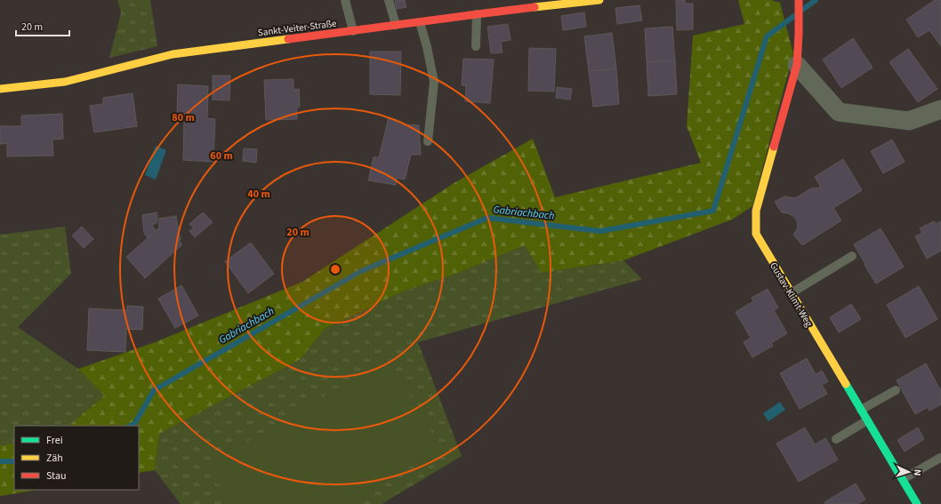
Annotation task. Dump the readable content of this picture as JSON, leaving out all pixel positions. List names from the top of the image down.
{
  "streets": {
    "street": ["Sankt-Veiter-Straße", "Gustav-Klimt-Weg"]
  },
  "water": ["Gabriachbach"],
  "legend": ["Frei", "Zäh", "Stau"],
  "scale_bar": "20 m",
  "north": "right",
  "rings": [
    "80 m",
    "60 m",
    "40 m",
    "20 m"
  ]
}
